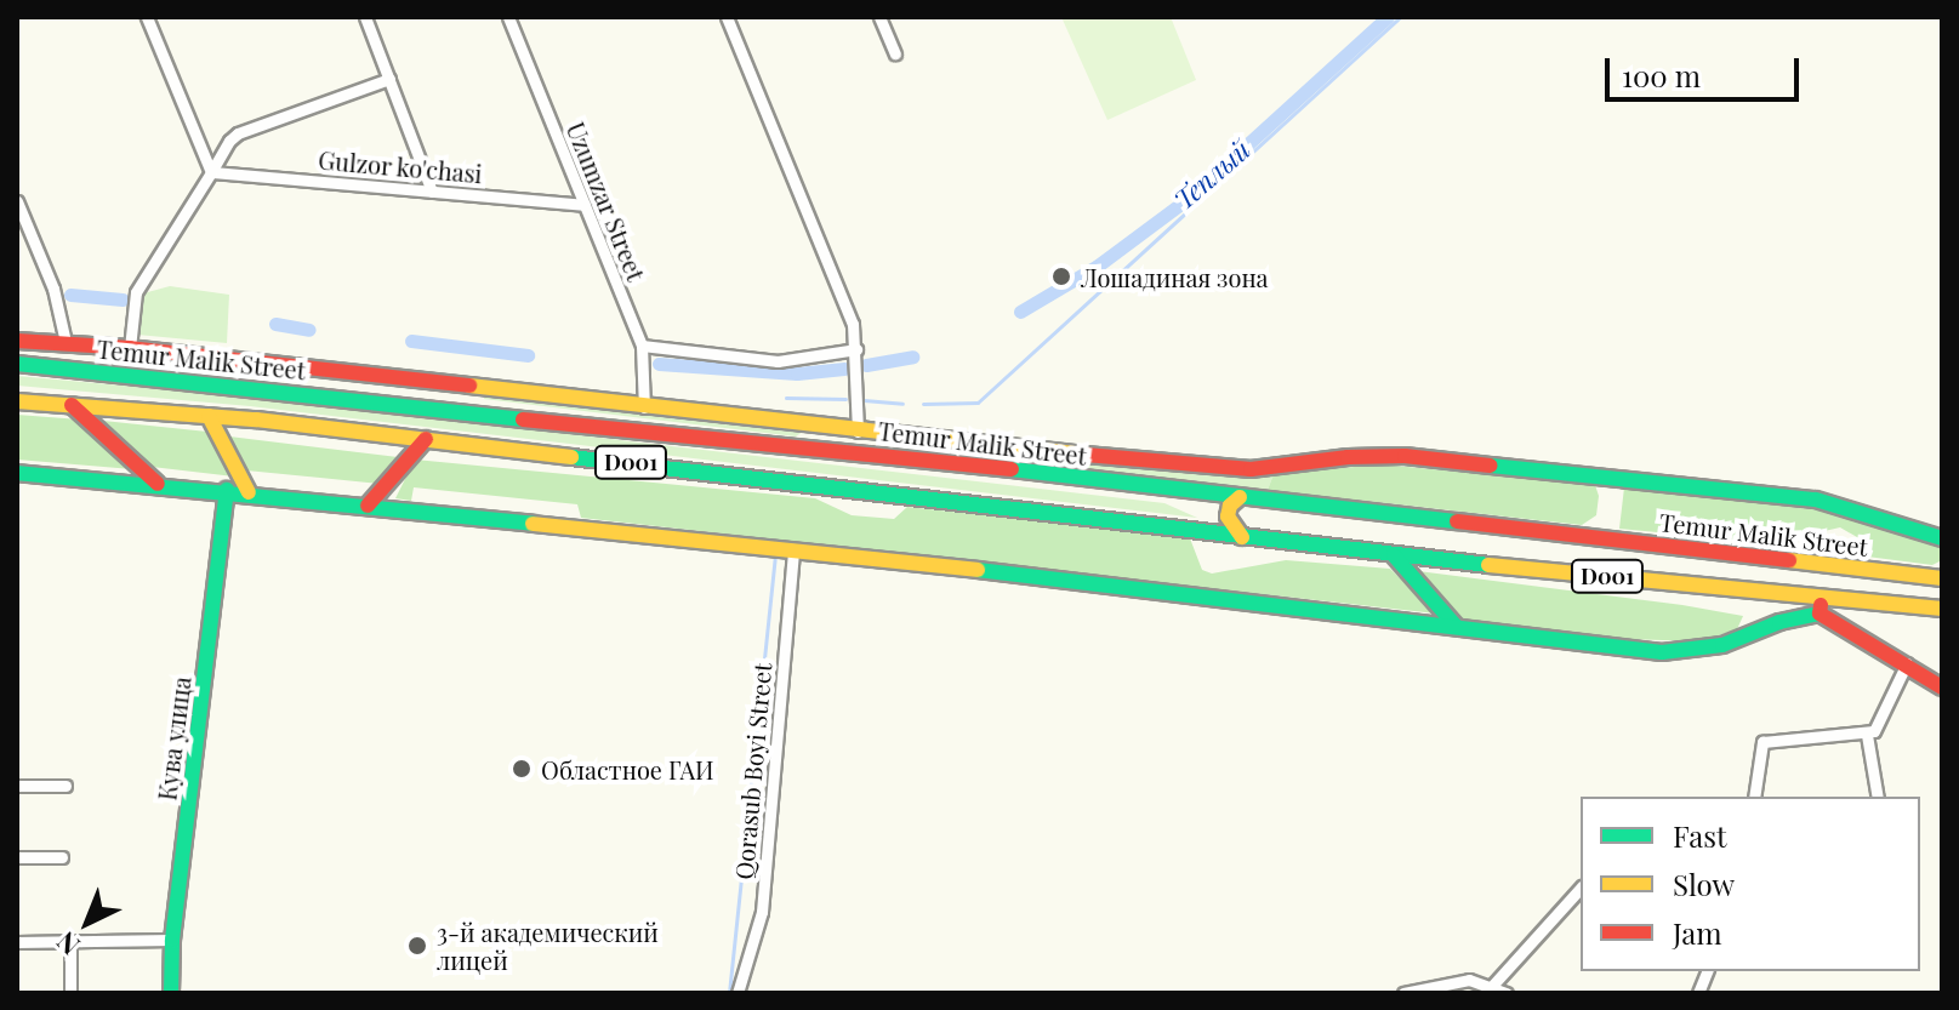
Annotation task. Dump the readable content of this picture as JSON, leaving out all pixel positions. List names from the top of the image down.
{
  "streets": {
    "main road": ["Temur Malik Street", "D001", "Кува улица"],
    "street": ["Gulzor ko'chasi", "Uzumzar Street", "Qorasub Boyi Street"]
  },
  "crossings": [
    ["Gulzor ko'chasi", "Uzumzar Street"]
  ],
  "water": ["Теплый"],
  "places": ["Лошадиная зона", "Областное ГАИ", "3-й академический лицей"],
  "legend": ["Fast", "Slow", "Jam"],
  "scale_bar": "100 m",
  "north": "bottom left"
}
